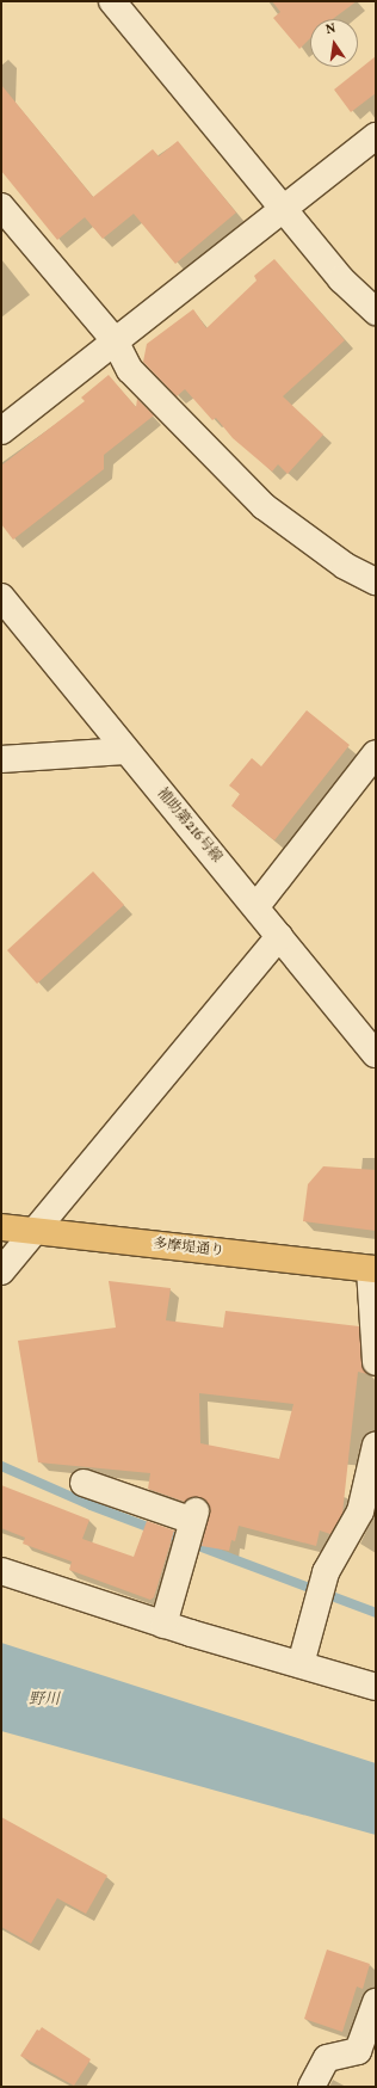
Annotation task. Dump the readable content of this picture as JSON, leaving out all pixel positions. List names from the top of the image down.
{
  "streets": {
    "main road": ["多摩堤通り"],
    "street": ["補助第216号線"]
  },
  "water": ["野川"],
  "north": "top"
}
